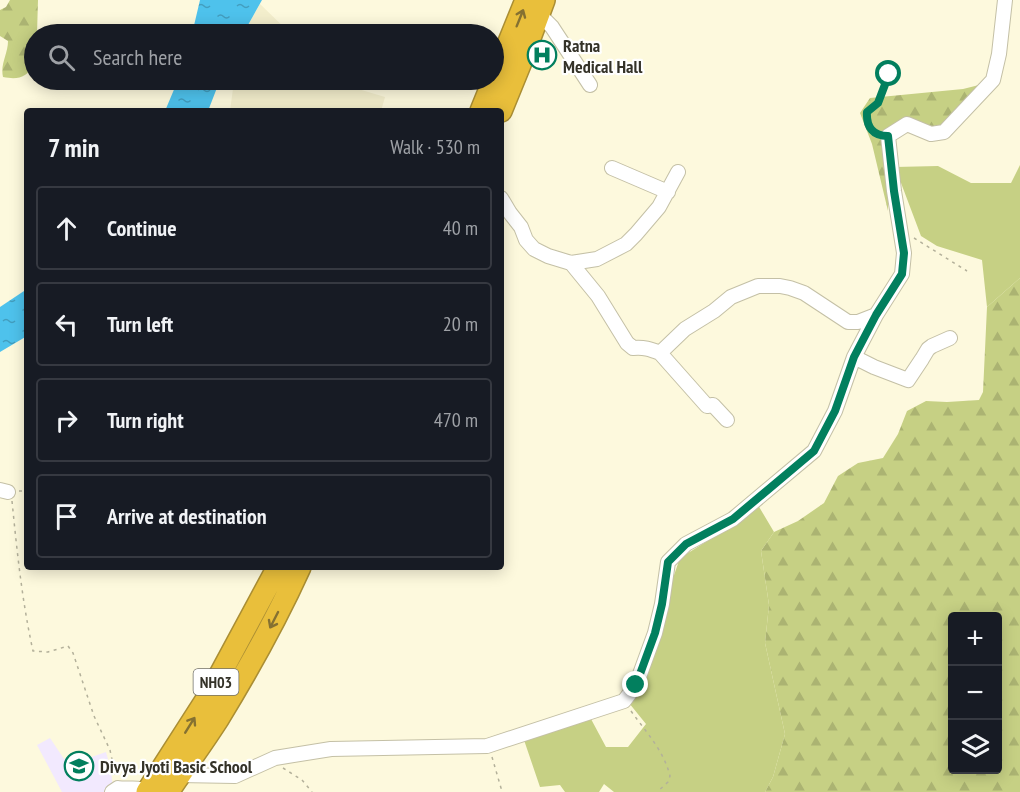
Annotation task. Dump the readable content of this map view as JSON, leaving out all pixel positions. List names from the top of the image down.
{
  "streets": {
    "highway": ["NH03"]
  },
  "places": {
    "hospital": ["Ratna Medical Hall"],
    "school or university": ["Divya Jyoti Basic School"]
  },
  "page": {
    "search": "Search here",
    "heading": ["7 min", "Walk · 530 m"],
    "list": [
      ["Continue", "40 m"],
      ["Turn left", "20 m"],
      ["Turn right", "470 m"],
      "Arrive at destination"
    ],
    "map_buttons": ["+", "−"]
  }
}
